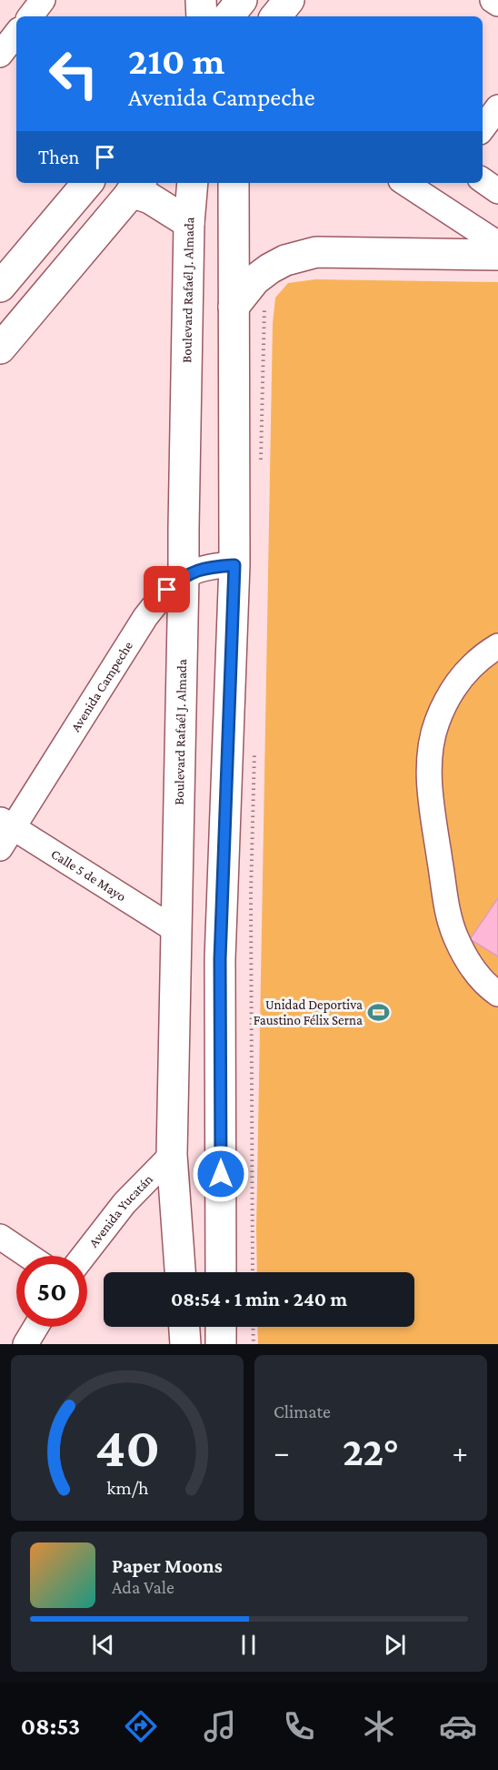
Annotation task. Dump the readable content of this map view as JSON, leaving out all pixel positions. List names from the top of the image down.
{
  "streets": {
    "main road": ["Boulevard Rafaél J. Almada"],
    "street": ["Avenida Campeche", "Calle 5 de Mayo", "Avenida Yucatán"]
  },
  "crossings": [
    ["Boulevard Rafaél J. Almada", "Avenida Campeche"],
    ["Boulevard Rafaél J. Almada", "Calle 5 de Mayo"],
    ["Boulevard Rafaél J. Almada", "Avenida Yucatán"],
    ["Avenida Campeche", "Calle 5 de Mayo"]
  ],
  "places": {
    "sports": ["Unidad Deportiva Faustino Félix Serna"]
  },
  "page": {
    "turn": ["210 m", "Avenida Campeche"],
    "then": "Then",
    "limit": "50",
    "trip": "08:54 · 1 min · 240 m",
    "tile": "Climate",
    "heat": ["−", "22°", "+"],
    "song": ["Paper Moons", "Ada Vale"],
    "tabs": "08:53",
    "gauge": ["40", "km/h"]
  }
}
